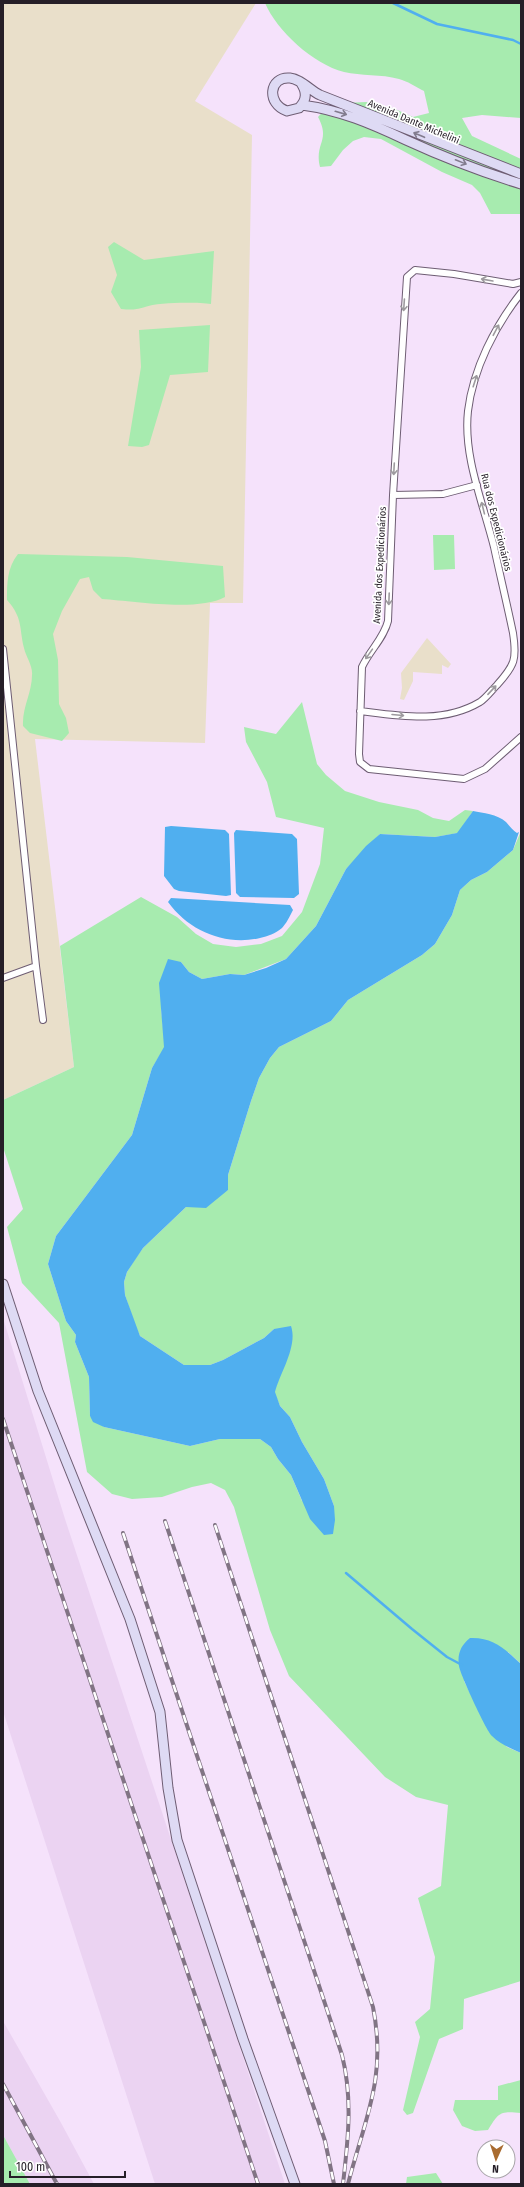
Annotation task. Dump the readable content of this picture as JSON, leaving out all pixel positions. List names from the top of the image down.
{
  "streets": {
    "street": ["Avenida Dante Michelini", "Rua dos Expedicionários", "Avenida dos Expedicionários"]
  },
  "crossings": [
    ["Rua dos Expedicionários", "Avenida dos Expedicionários"]
  ],
  "one_way": ["Avenida dos Expedicionários"],
  "scale_bar": "100 m",
  "north": "bottom"
}
